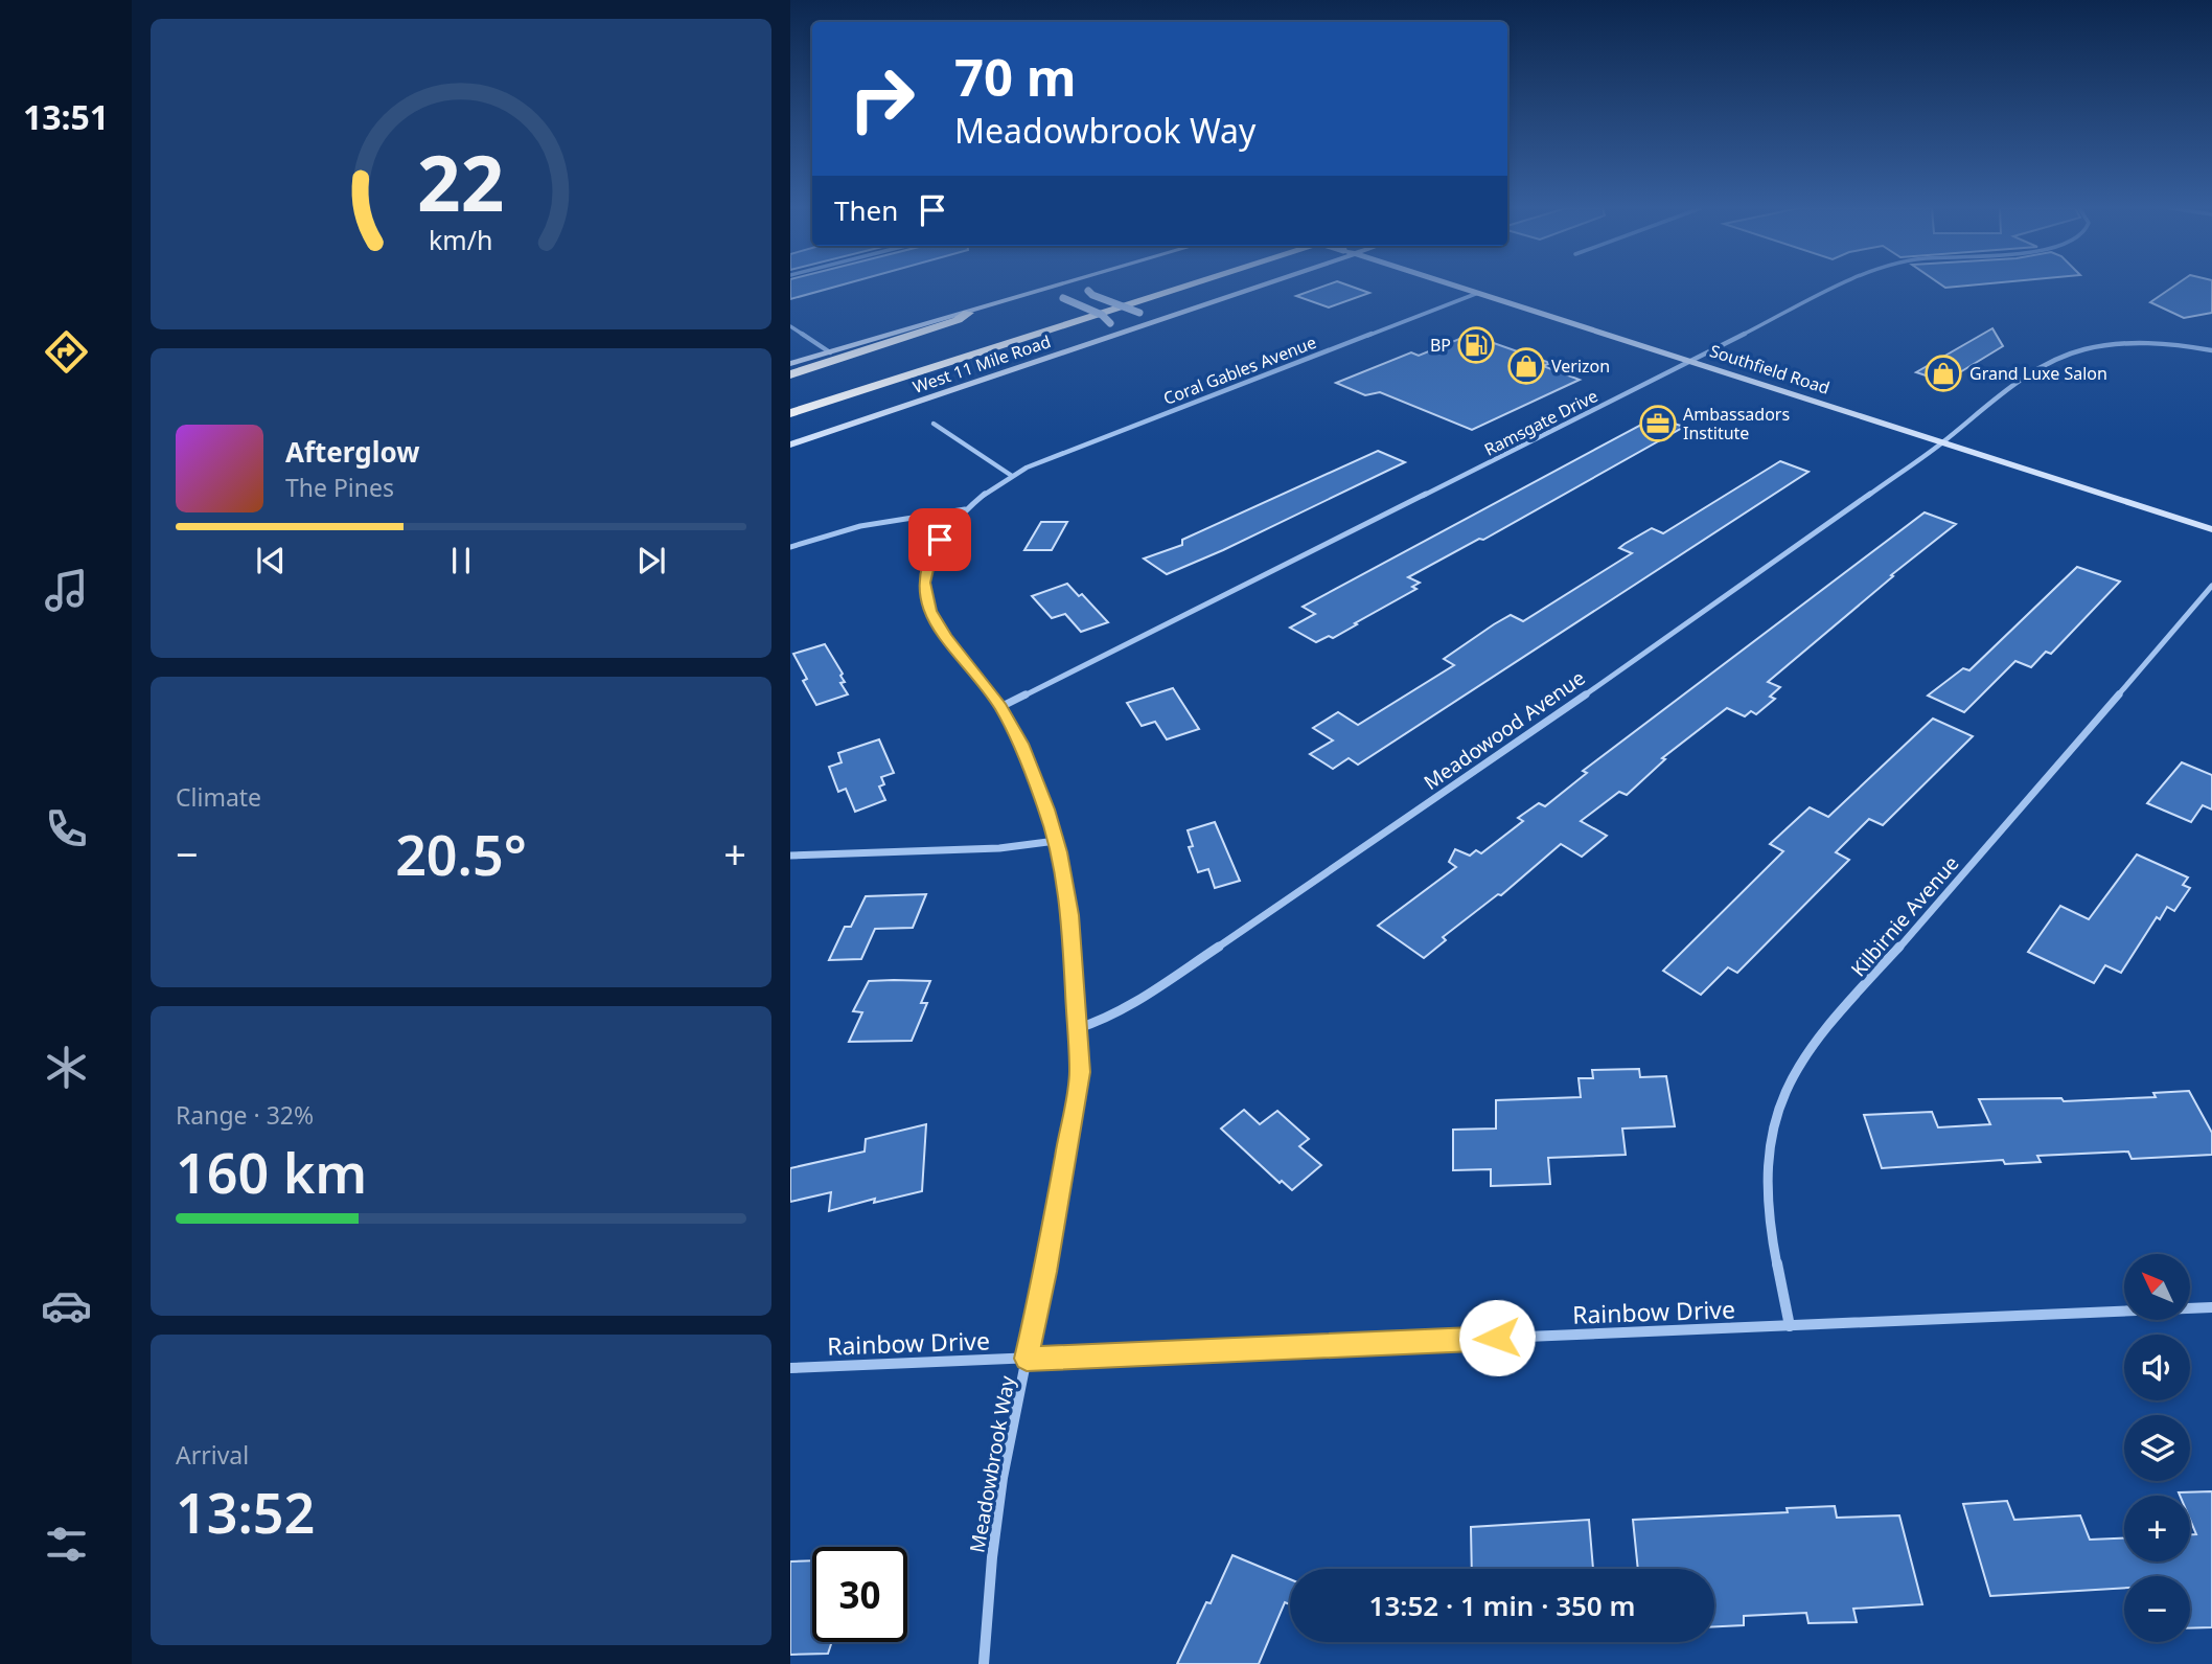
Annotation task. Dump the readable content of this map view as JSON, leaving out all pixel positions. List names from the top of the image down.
{
  "streets": {
    "main road": ["West 11 Mile Road", "Southfield Road"],
    "street": [
      "Coral Gables Avenue",
      "Ramsgate Drive",
      "Meadowood Avenue",
      "Kilbirnie Avenue",
      "Rainbow Drive",
      "Meadowbrook Way"
    ]
  },
  "crossings": [
    ["Southfield Road", "Coral Gables Avenue"],
    ["Southfield Road", "Ramsgate Drive"],
    ["Southfield Road", "Meadowood Avenue"],
    ["Coral Gables Avenue", "Meadowbrook Way"],
    ["Ramsgate Drive", "Meadowbrook Way"],
    ["Meadowood Avenue", "Meadowbrook Way"],
    ["Kilbirnie Avenue", "Rainbow Drive"],
    ["Rainbow Drive", "Meadowbrook Way"]
  ],
  "places": {
    "fuel station": ["BP"],
    "shop": ["Verizon", "Grand Luxe Salon"],
    "office": ["Ambassadors Institute"]
  },
  "north": "top left",
  "page": {
    "tabs": "13:51",
    "turn": ["70 m", "Meadowbrook Way"],
    "then": "Then",
    "song": ["Afterglow", "The Pines"],
    "tile": [
      "Climate",
      ["Range · 32%", "160 km"],
      ["Arrival", "13:52"]
    ],
    "heat": ["−", "20.5°", "+"],
    "map_buttons": ["+", "−"],
    "limit": "30",
    "trip": "13:52 · 1 min · 350 m",
    "gauge": ["22", "km/h"]
  }
}
